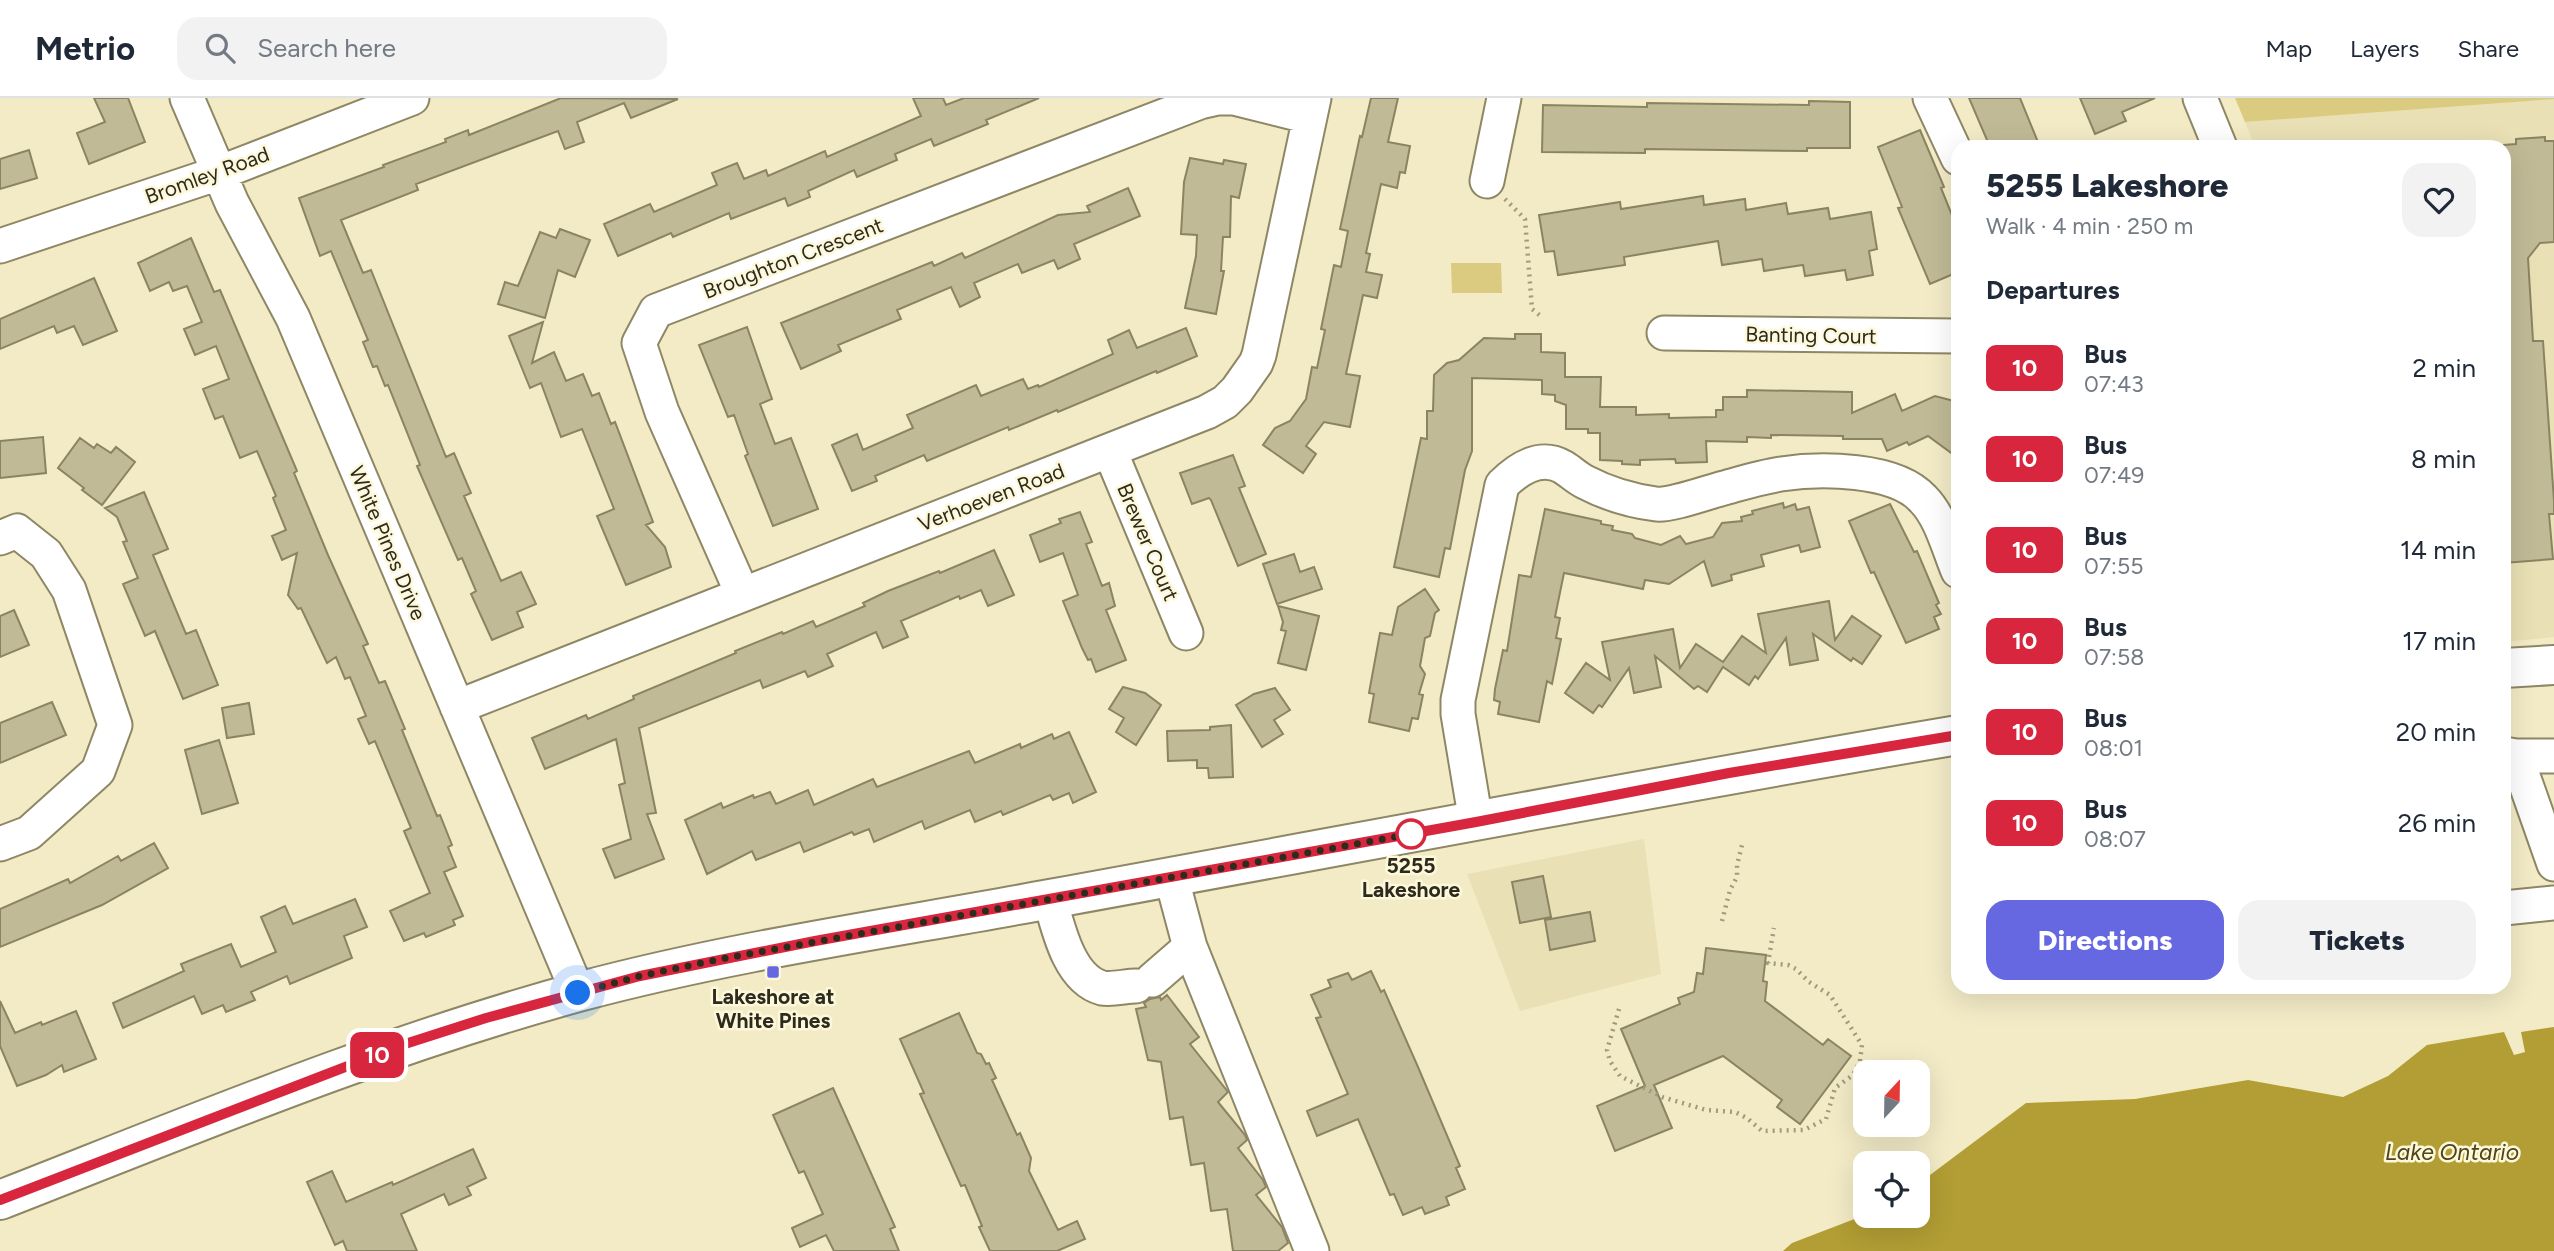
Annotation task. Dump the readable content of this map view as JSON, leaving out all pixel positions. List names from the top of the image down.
{
  "streets": {
    "street": [
      "Bromley Road",
      "Broughton Crescent",
      "Banting Court",
      "Verhoeven Road",
      "Brewer Court",
      "White Pines Drive"
    ]
  },
  "crossings": [
    ["Bromley Road", "White Pines Drive"],
    ["Broughton Crescent", "Verhoeven Road"],
    ["Verhoeven Road", "Brewer Court"],
    ["Verhoeven Road", "White Pines Drive"]
  ],
  "water": ["Lake Ontario"],
  "places": {
    "other": ["5255 Lakeshore"],
    "transit": ["Lakeshore at White Pines"]
  },
  "lines": ["bus line 10"],
  "north": "top",
  "page": {
    "header": "Metrio",
    "search": "Search here",
    "nav": ["Map", "Layers", "Share"],
    "on_map": "10",
    "heading": [
      ["5255 Lakeshore", "Walk · 4 min · 250 m"],
      "Departures"
    ],
    "list": [
      {
        "mark": "10",
        "name": "Bus",
        "note": "07:43",
        "value": "2 min"
      },
      {
        "mark": "10",
        "name": "Bus",
        "note": "07:49",
        "value": "8 min"
      },
      {
        "mark": "10",
        "name": "Bus",
        "note": "07:55",
        "value": "14 min"
      },
      {
        "mark": "10",
        "name": "Bus",
        "note": "07:58",
        "value": "17 min"
      },
      {
        "mark": "10",
        "name": "Bus",
        "note": "08:01",
        "value": "20 min"
      },
      {
        "mark": "10",
        "name": "Bus",
        "note": "08:07",
        "value": "26 min"
      }
    ],
    "buttons": ["Directions", "Tickets"]
  }
}
